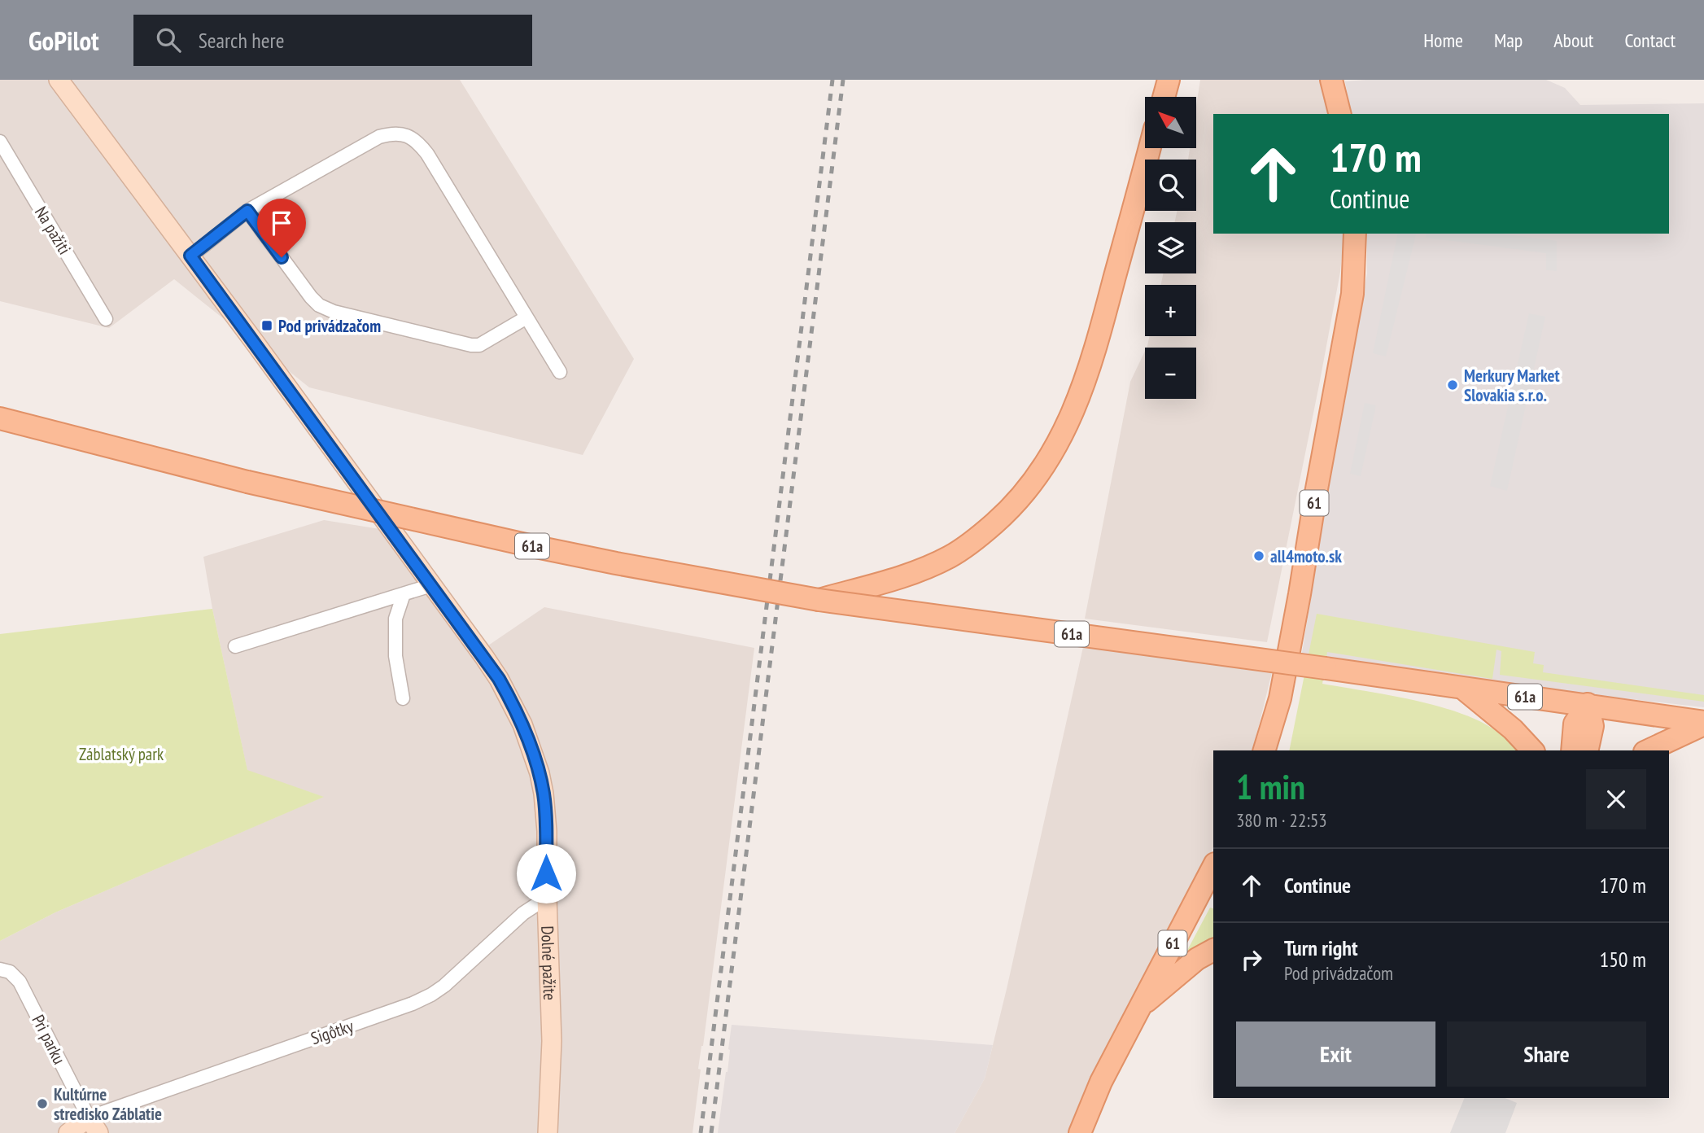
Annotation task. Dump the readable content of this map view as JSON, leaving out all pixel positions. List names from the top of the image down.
{
  "streets": {
    "main road": ["61", "61a"],
    "street": [
      "Na pažiti",
      "Dolné pažite",
      "Sigôtky",
      "Pri parku"
    ]
  },
  "crossings": [
    ["Dolné pažite", "Sigôtky"],
    ["Sigôtky", "Pri parku"]
  ],
  "parks": ["Záblatský park"],
  "places": {
    "transit": ["Pod privádzačom"],
    "other": ["Merkury Market Slovakia s.r.o.", "all4moto.sk", "Kultúrne stredisko Záblatie"]
  },
  "north": "top left",
  "page": {
    "header": "GoPilot",
    "search": "Search here",
    "nav": [
      "Home",
      "Map",
      "About",
      "Contact"
    ],
    "map_buttons": ["+", "−"],
    "turn": ["170 m", "Continue"],
    "heading": ["1 min", "380 m · 22:53"],
    "list": [
      {
        "name": "Continue",
        "value": "170 m"
      },
      {
        "name": "Turn right",
        "note": "Pod privádzačom",
        "value": "150 m"
      }
    ],
    "buttons": ["Exit", "Share"]
  }
}
